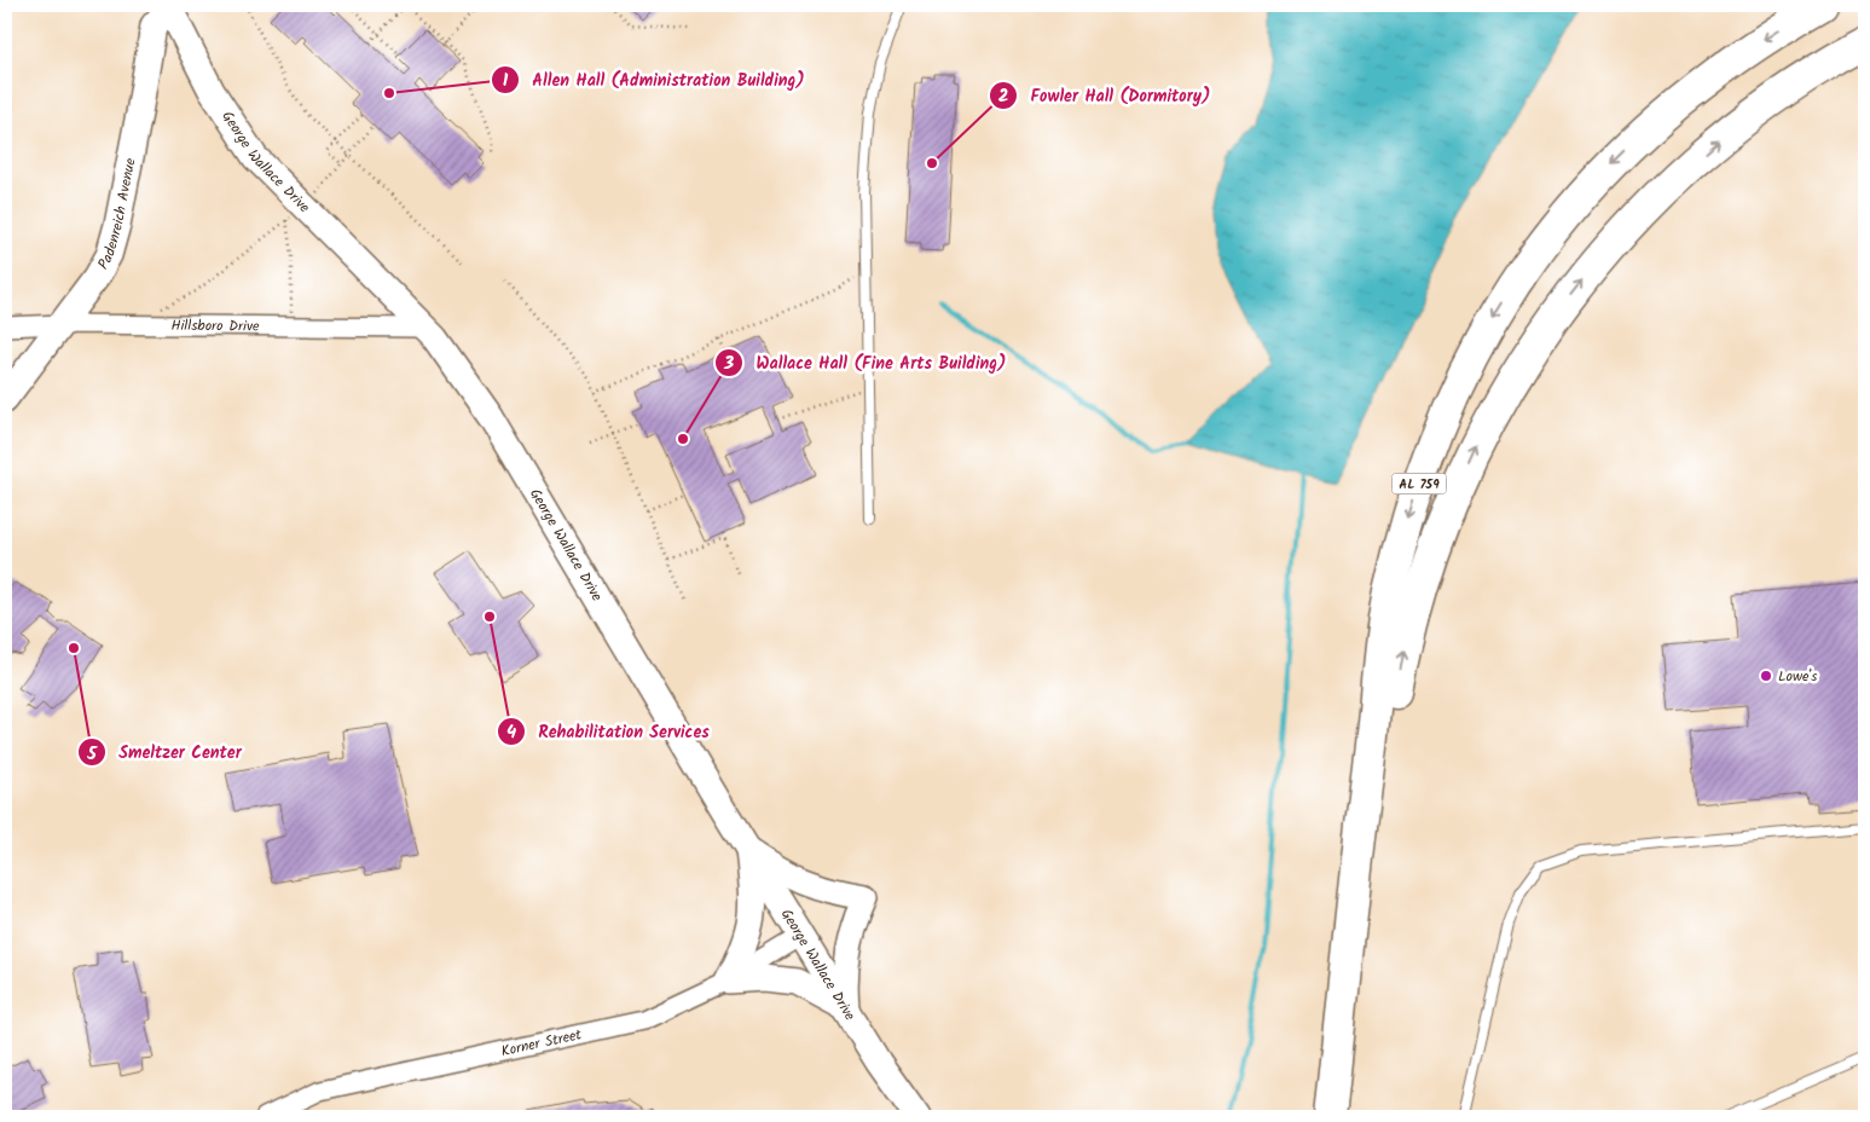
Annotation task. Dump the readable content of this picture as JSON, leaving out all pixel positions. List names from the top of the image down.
{
  "streets": {
    "highway": ["AL 759"],
    "street": [
      "George Wallace Drive",
      "Padenreich Avenue",
      "Hillsboro Drive",
      "Korner Street"
    ]
  },
  "crossings": [
    ["George Wallace Drive", "Padenreich Avenue"],
    ["George Wallace Drive", "Hillsboro Drive"],
    ["George Wallace Drive", "Korner Street"],
    ["Padenreich Avenue", "Hillsboro Drive"]
  ],
  "places": [
    "Allen Hall (Administration Building)",
    "Fowler Hall (Dormitory)",
    "Wallace Hall (Fine Arts Building)",
    "Rehabilitation Services",
    "Smeltzer Center",
    "Lowe's"
  ]
}
